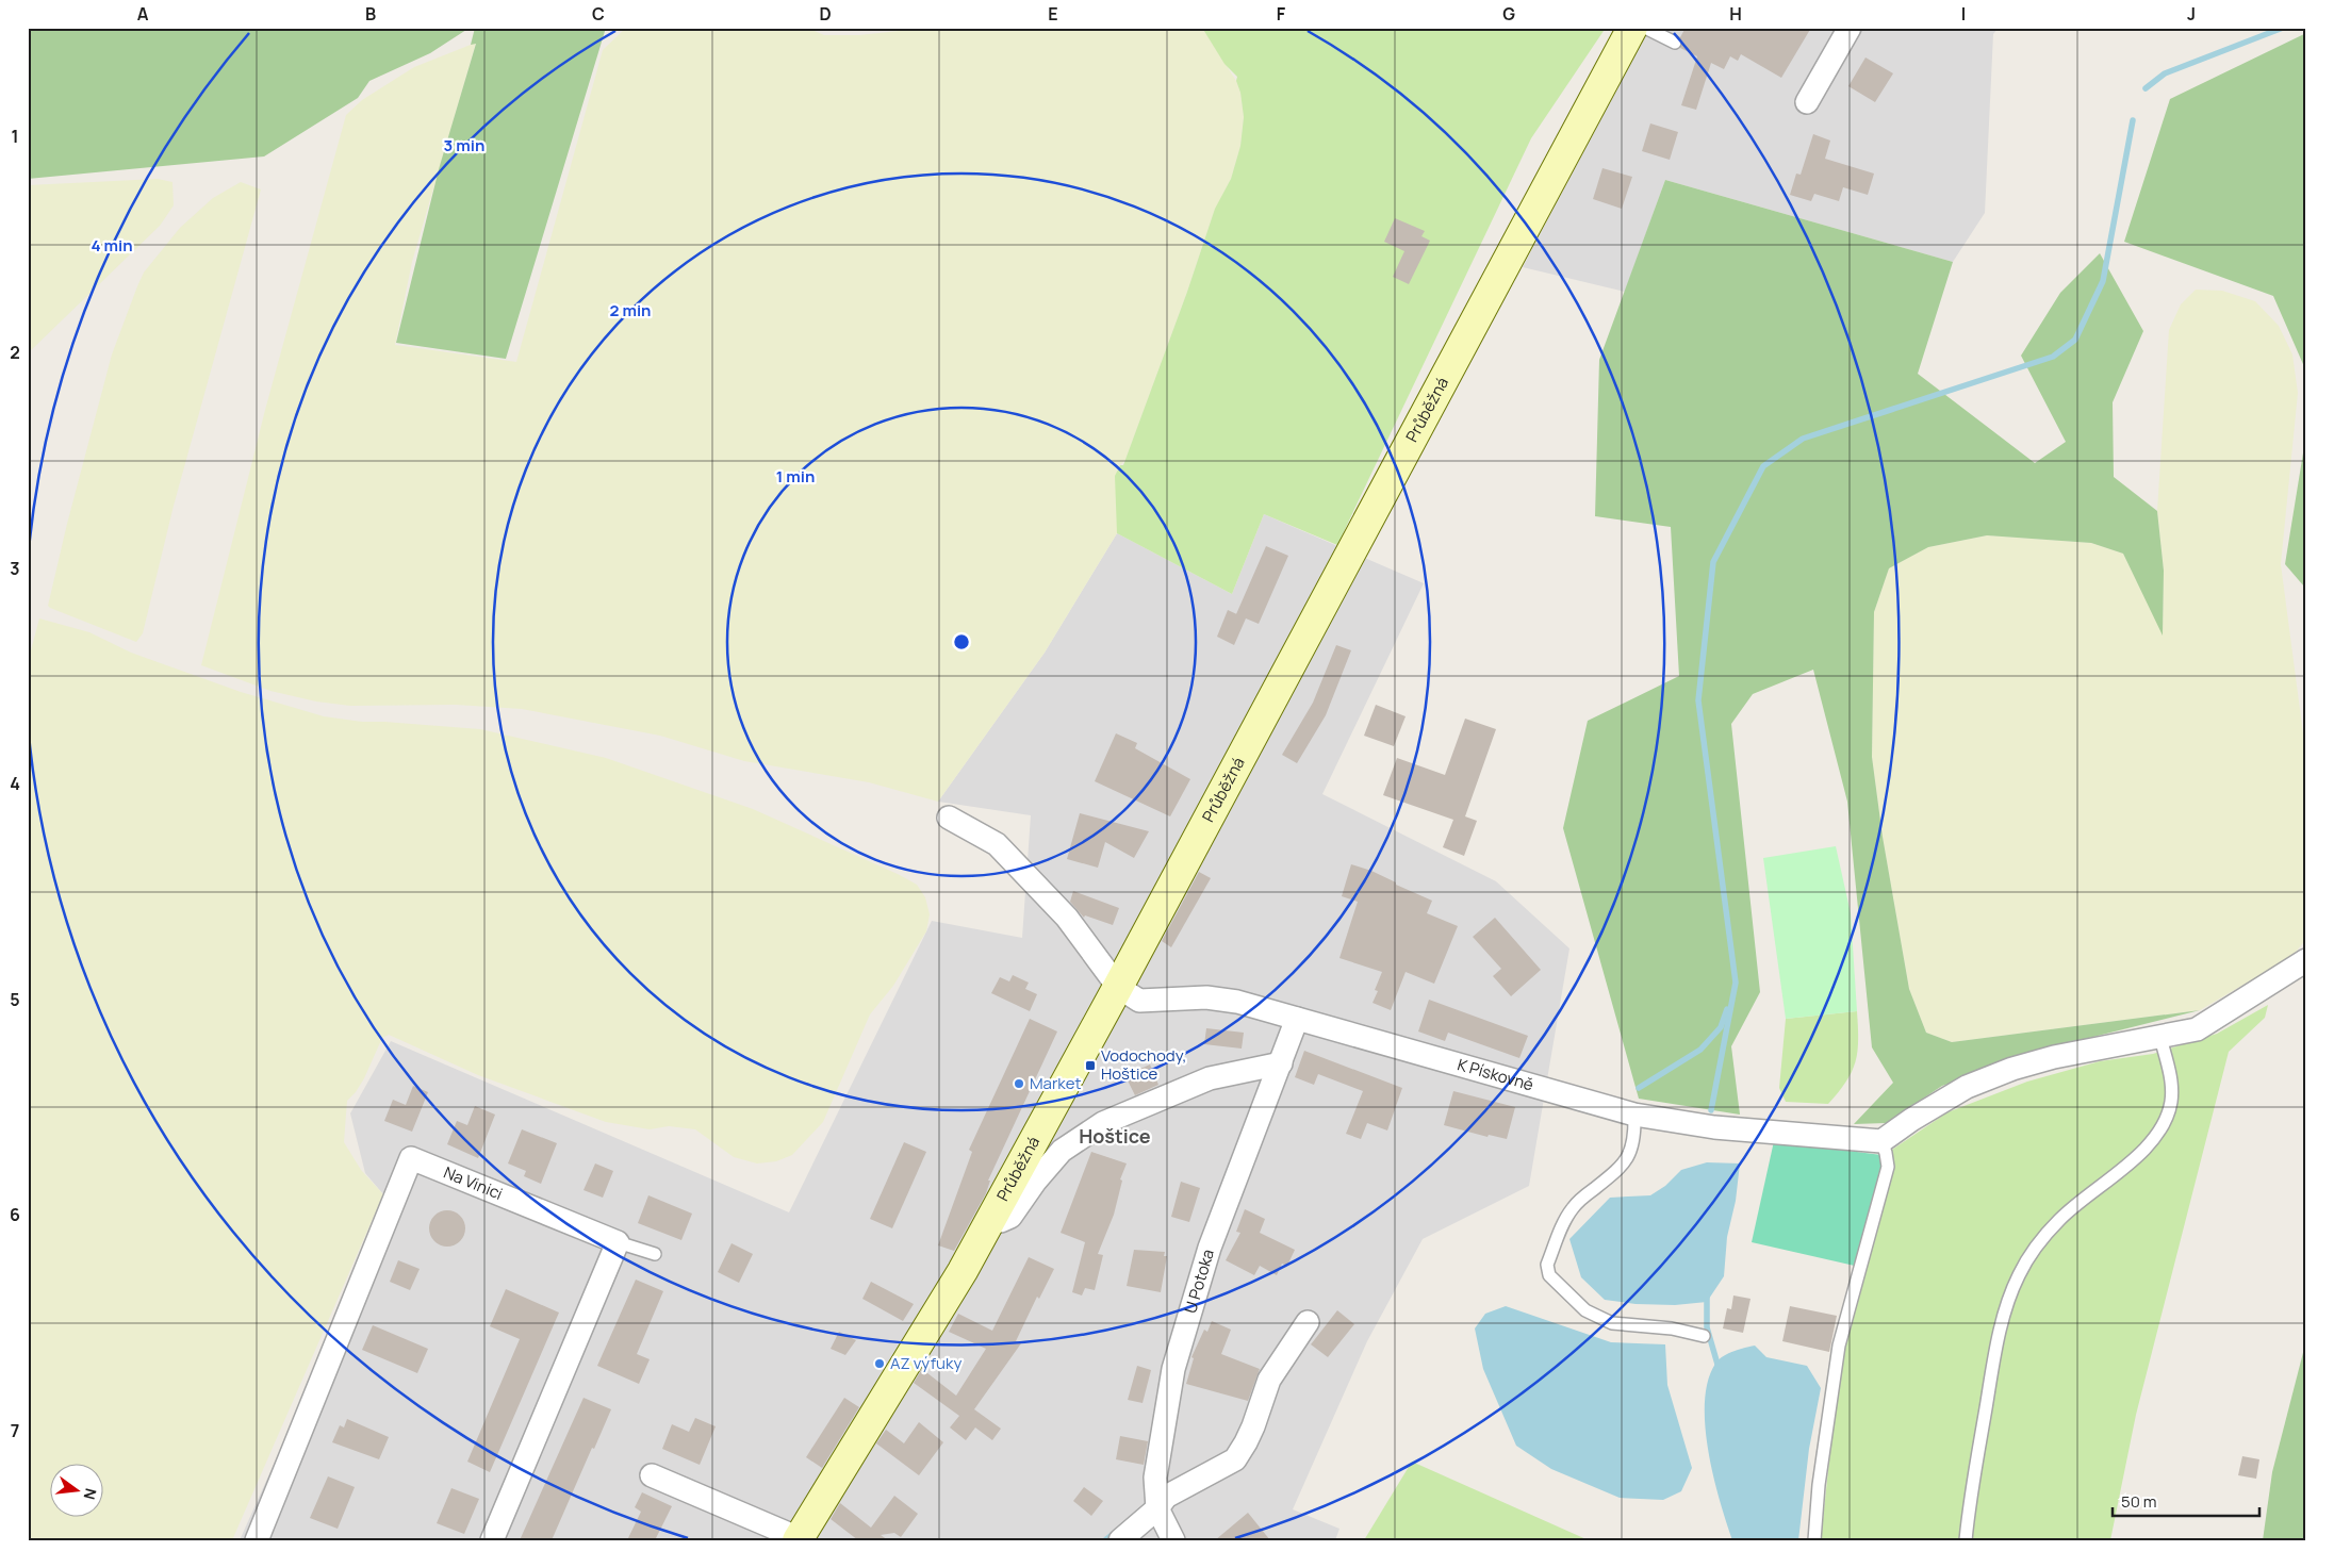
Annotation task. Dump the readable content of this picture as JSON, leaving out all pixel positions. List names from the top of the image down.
{
  "streets": {
    "street": [
      "Průběžná",
      "K Pískovně",
      "Na Vinici",
      "U Potoka"
    ]
  },
  "crossings": [
    ["Průběžná", "K Pískovně"],
    ["K Pískovně", "U Potoka"]
  ],
  "districts": ["Hoštice"],
  "places": {
    "transit": ["Vodochody, Hoštice"],
    "other": ["Market", "AZ výfuky"]
  },
  "scale_bar": "50 m",
  "north": "right",
  "grid": {
    "columns": [
      "A",
      "B",
      "C",
      "D",
      "E",
      "F",
      "G",
      "H",
      "I",
      "J"
    ],
    "rows": [
      "1",
      "2",
      "3",
      "4",
      "5",
      "6",
      "7"
    ]
  },
  "rings": [
    "3 min",
    "4 min",
    "2 min",
    "1 min"
  ]
}
